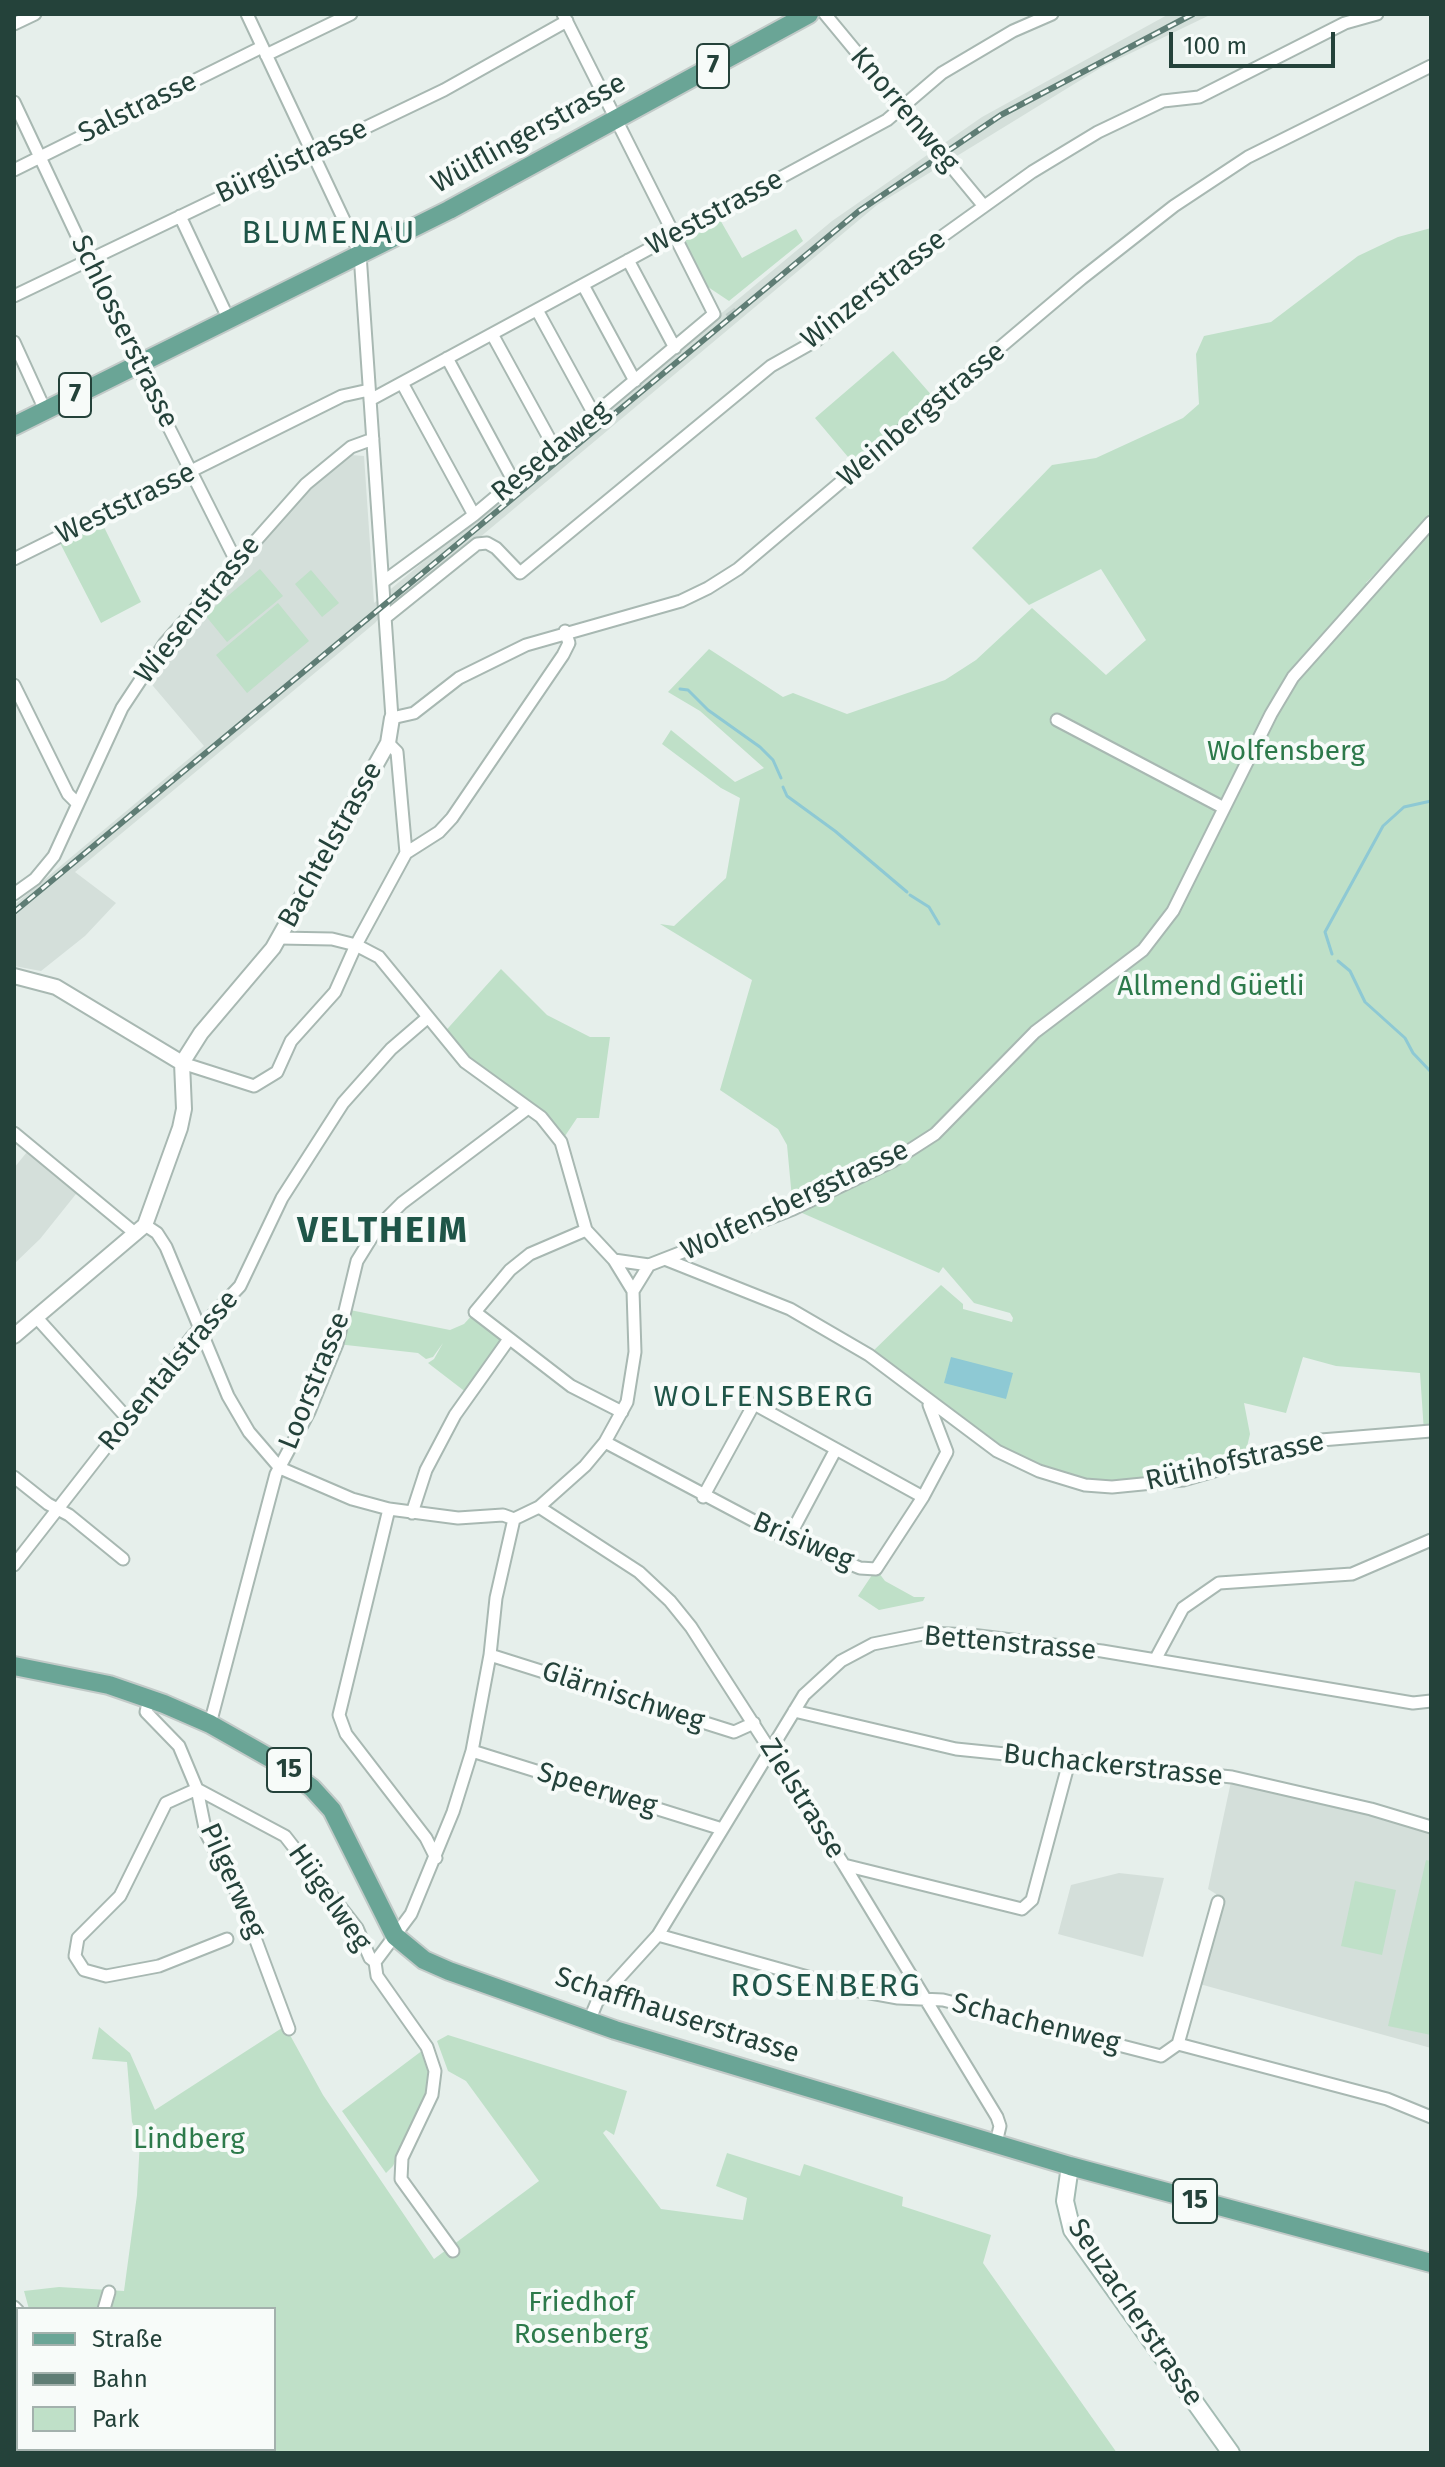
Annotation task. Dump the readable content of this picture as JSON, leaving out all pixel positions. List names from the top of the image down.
{
  "streets": {
    "main road": [
      "7",
      "Wülflingerstrasse",
      "15",
      "Schaffhauserstrasse",
      "Seuzacherstrasse"
    ],
    "street": [
      "Salstrasse",
      "Knorrenweg",
      "Bürglistrasse",
      "Weststrasse",
      "Winzerstrasse",
      "Schlosserstrasse",
      "Weinbergstrasse",
      "Resedaweg",
      "Wiesenstrasse",
      "Bachtelstrasse",
      "Wolfensbergstrasse",
      "Rosentalstrasse",
      "Loorstrasse",
      "Rütihofstrasse",
      "Brisiweg",
      "Bettenstrasse",
      "Glärnischweg",
      "Buchackerstrasse",
      "Speerweg",
      "Zielstrasse",
      "Pilgerweg",
      "Hügelweg",
      "Schachenweg"
    ]
  },
  "crossings": [
    ["Salstrasse", "Schlosserstrasse"],
    ["Knorrenweg", "Weststrasse"],
    ["Knorrenweg", "Winzerstrasse"],
    ["Wülflingerstrasse", "Schlosserstrasse"],
    ["Wülflingerstrasse", "Bachtelstrasse"],
    ["Bürglistrasse", "Schlosserstrasse"],
    ["Weststrasse", "Schlosserstrasse"],
    ["Weststrasse", "Resedaweg"],
    ["Weststrasse", "Bachtelstrasse"],
    ["Winzerstrasse", "Bachtelstrasse"],
    ["Schlosserstrasse", "Wiesenstrasse"],
    ["Weinbergstrasse", "Bachtelstrasse"],
    ["Resedaweg", "Bachtelstrasse"],
    ["Wiesenstrasse", "Bachtelstrasse"],
    ["Wolfensbergstrasse", "Rütihofstrasse"],
    ["Loorstrasse", "Schaffhauserstrasse"],
    ["Rütihofstrasse", "Brisiweg"],
    ["Bettenstrasse", "Buchackerstrasse"],
    ["Bettenstrasse", "Speerweg"],
    ["Bettenstrasse", "Zielstrasse"],
    ["Bettenstrasse", "Schaffhauserstrasse"],
    ["Bettenstrasse", "Schachenweg"],
    ["Glärnischweg", "Zielstrasse"],
    ["Zielstrasse", "Schaffhauserstrasse"],
    ["Zielstrasse", "Schachenweg"],
    ["Pilgerweg", "Hügelweg"],
    ["Pilgerweg", "Schaffhauserstrasse"],
    ["Schaffhauserstrasse", "Seuzacherstrasse"]
  ],
  "districts": [
    "BLUMENAU",
    "VELTHEIM",
    "WOLFENSBERG",
    "ROSENBERG"
  ],
  "parks": [
    "Wolfensberg",
    "Allmend Güetli",
    "Lindberg",
    "Friedhof Rosenberg"
  ],
  "legend": ["Straße", "Bahn", "Park"],
  "scale_bar": "100 m"
}
